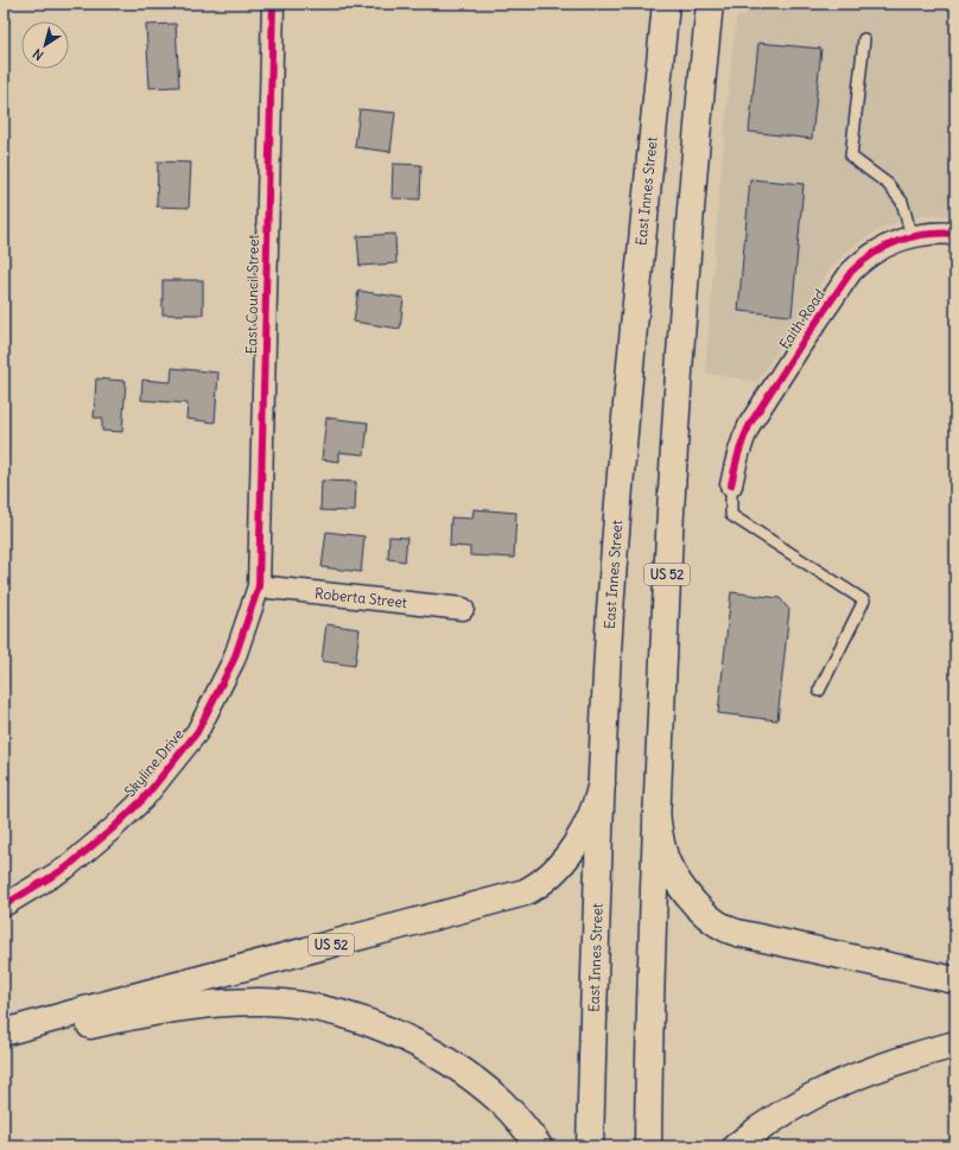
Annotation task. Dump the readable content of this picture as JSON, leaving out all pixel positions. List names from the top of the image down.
{
  "streets": {
    "main road": ["East Innes Street", "US 52"],
    "street": [
      "East Council Street",
      "Faith Road",
      "Roberta Street",
      "Skyline Drive"
    ]
  },
  "crossings": [
    ["East Innes Street", "US 52"],
    ["East Council Street", "Roberta Street"],
    ["East Council Street", "Skyline Drive"],
    ["Roberta Street", "Skyline Drive"]
  ],
  "north": "bottom left"
}
